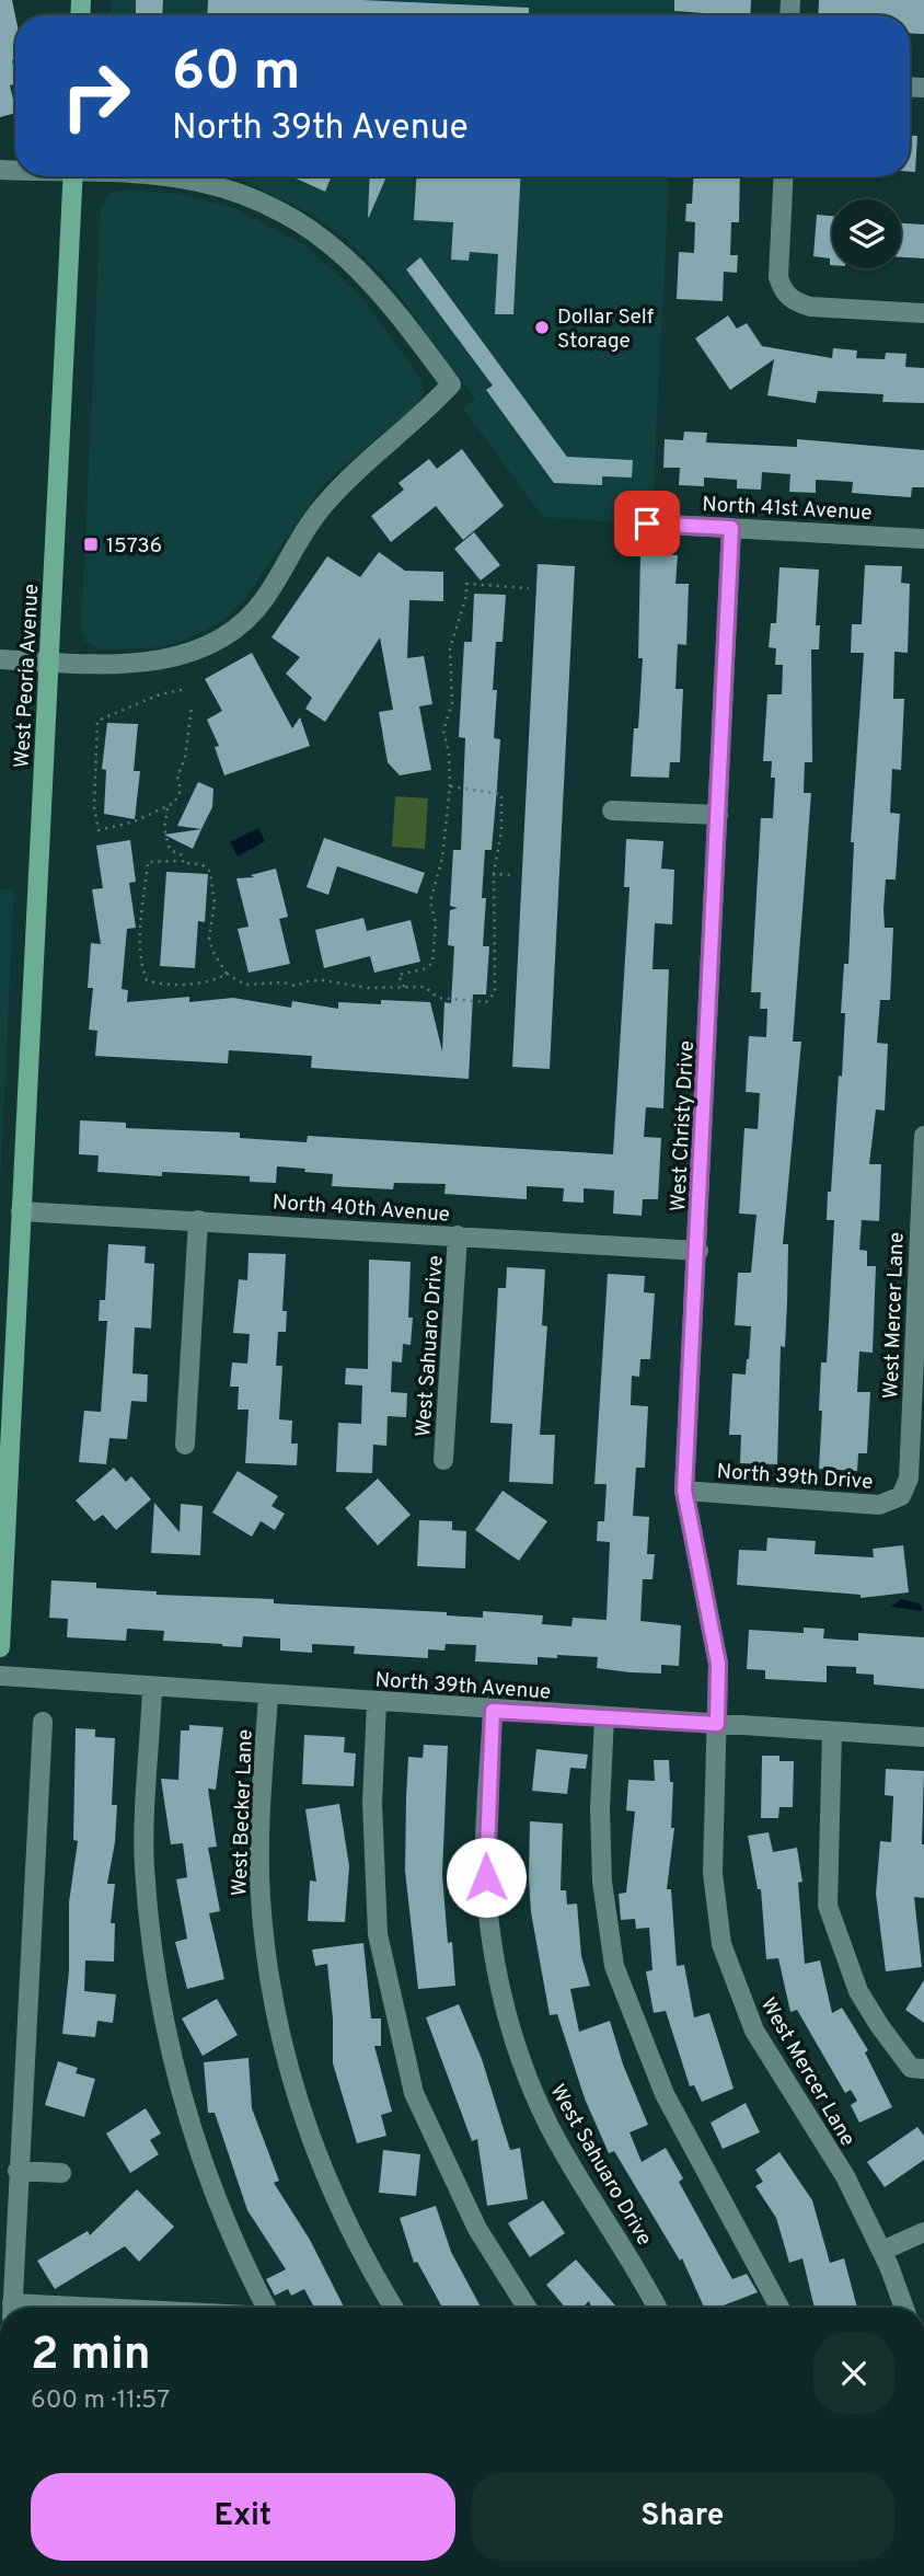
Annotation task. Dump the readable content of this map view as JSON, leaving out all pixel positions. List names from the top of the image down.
{
  "streets": {
    "main road": ["West Peoria Avenue"],
    "street": [
      "North 41st Avenue",
      "West Christy Drive",
      "North 40th Avenue",
      "West Mercer Lane",
      "West Sahuaro Drive",
      "North 39th Drive",
      "North 39th Avenue",
      "West Becker Lane"
    ]
  },
  "crossings": [
    ["North 41st Avenue", "West Christy Drive"],
    ["West Peoria Avenue", "North 40th Avenue"],
    ["West Christy Drive", "North 40th Avenue"],
    ["West Christy Drive", "West Mercer Lane"],
    ["West Christy Drive", "North 39th Drive"],
    ["West Christy Drive", "North 39th Avenue"],
    ["North 40th Avenue", "West Sahuaro Drive"],
    ["West Mercer Lane", "North 39th Drive"],
    ["West Mercer Lane", "North 39th Avenue"],
    ["West Sahuaro Drive", "North 39th Avenue"],
    ["North 39th Avenue", "West Becker Lane"]
  ],
  "places": {
    "other": ["Dollar Self Storage"],
    "transit": ["15736"]
  },
  "page": {
    "turn": ["60 m", "North 39th Avenue"],
    "heading": ["2 min", "600 m · 11:57"],
    "buttons": ["Exit", "Share"]
  }
}
